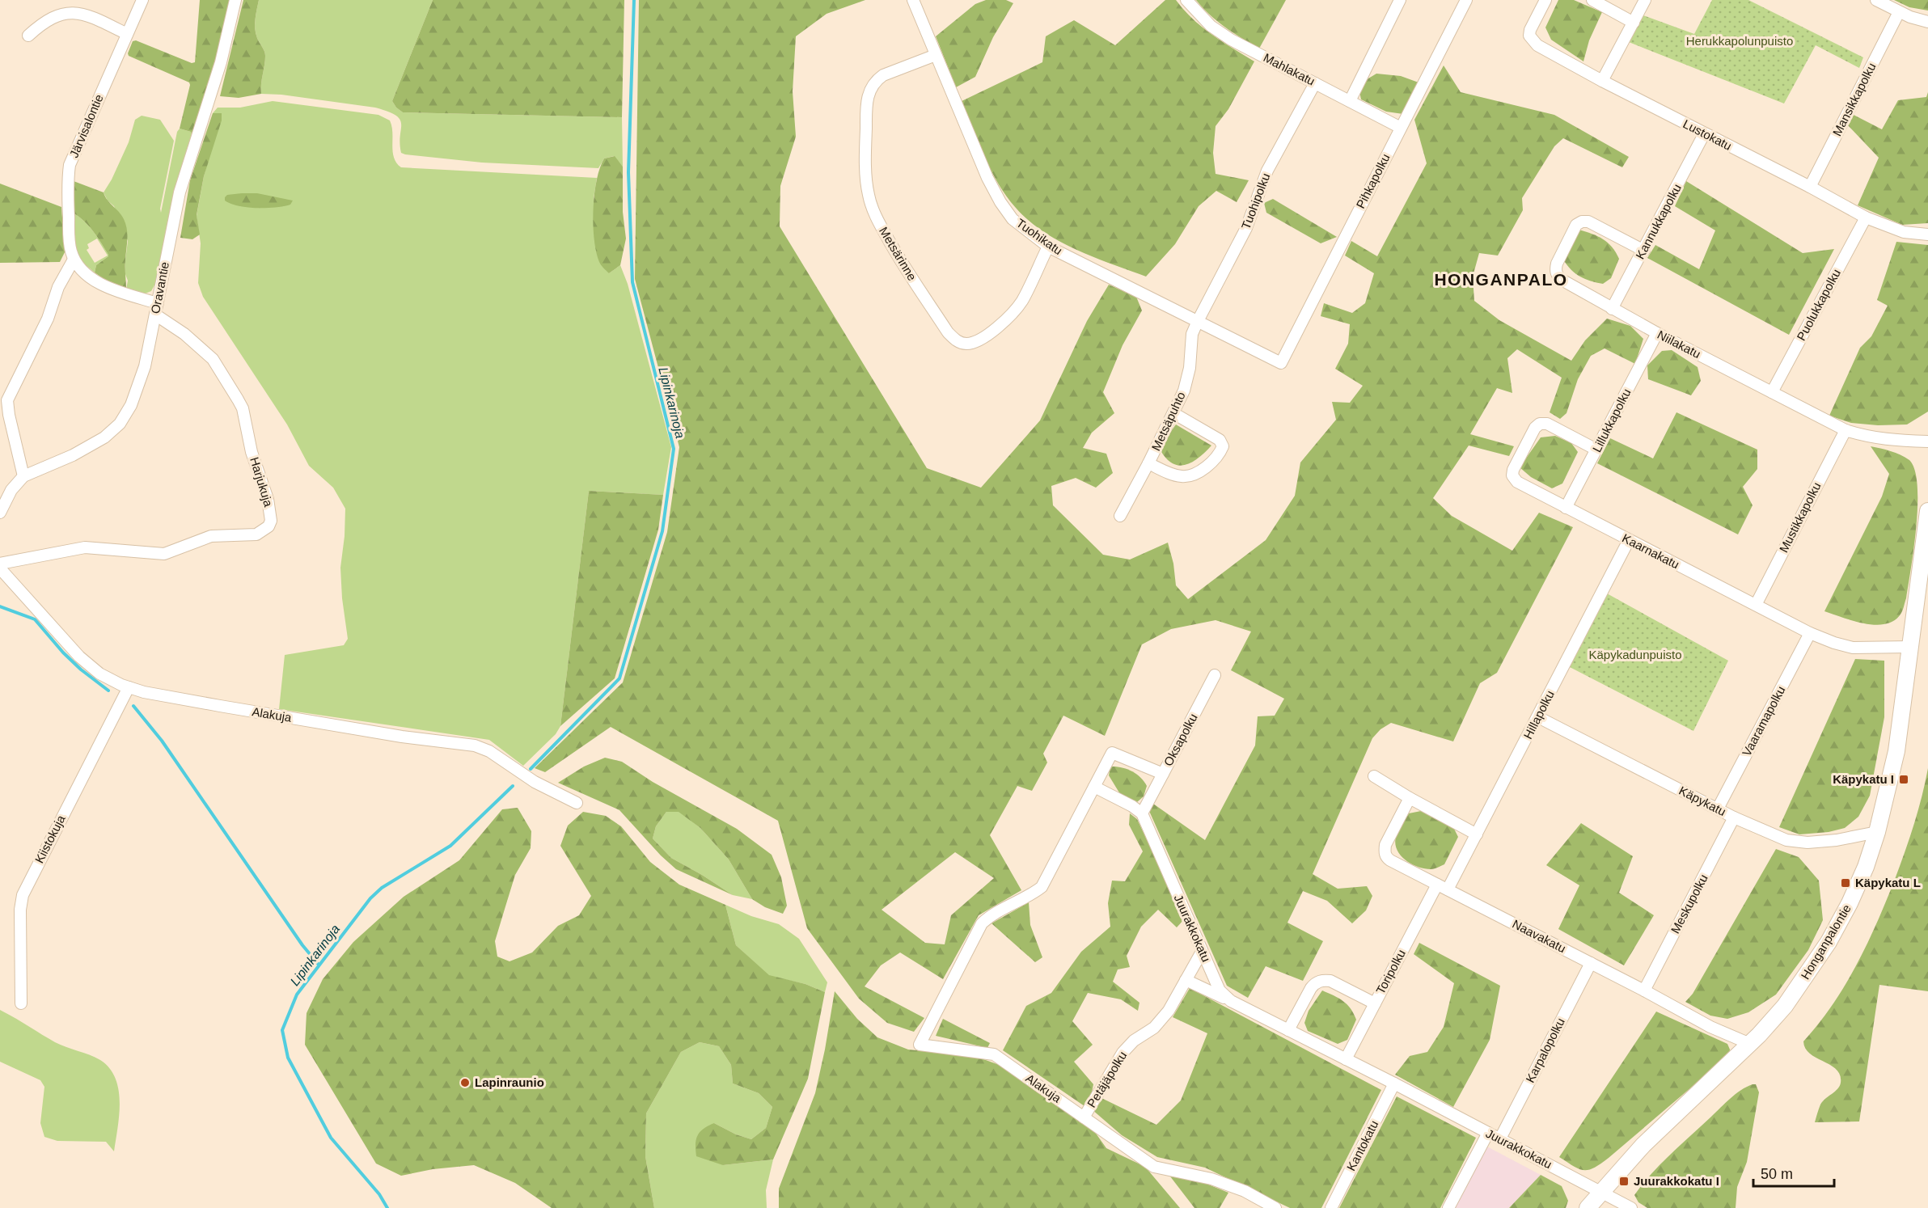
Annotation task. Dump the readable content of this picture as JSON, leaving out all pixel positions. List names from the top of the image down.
{
  "streets": {
    "street": [
      "Mahlakatu",
      "Mansikkapolku",
      "Järvisalontie",
      "Lustokatu",
      "Pihkapolku",
      "Tuohipolku",
      "Kannukkapolku",
      "Tuohikatu",
      "Metsärinne",
      "Oravantie",
      "Puolukkapolku",
      "Niilakatu",
      "Lillukkapolku",
      "Metsäpuhto",
      "Harjukuja",
      "Mustikkapolku",
      "Kaarnakatu",
      "Alakuja",
      "Hillapolku",
      "Vaaramapolku",
      "Oksapolku",
      "Käpykatu",
      "Kiistokuja",
      "Meskupolku",
      "Juurakkokatu",
      "Naavakatu",
      "Honganpalontie",
      "Toripolku",
      "Karpalopolku",
      "Petäjäpolku",
      "Kantokatu"
    ]
  },
  "crossings": [
    ["Mahlakatu", "Pihkapolku"],
    ["Mahlakatu", "Tuohipolku"],
    ["Mansikkapolku", "Lustokatu"],
    ["Lustokatu", "Kannukkapolku"],
    ["Lustokatu", "Puolukkapolku"],
    ["Pihkapolku", "Tuohikatu"],
    ["Tuohipolku", "Tuohikatu"],
    ["Tuohipolku", "Metsäpuhto"],
    ["Kannukkapolku", "Niilakatu"],
    ["Tuohikatu", "Metsärinne"],
    ["Tuohikatu", "Metsäpuhto"],
    ["Oravantie", "Harjukuja"],
    ["Puolukkapolku", "Niilakatu"],
    ["Niilakatu", "Lillukkapolku"],
    ["Niilakatu", "Mustikkapolku"],
    ["Lillukkapolku", "Kaarnakatu"],
    ["Mustikkapolku", "Kaarnakatu"],
    ["Kaarnakatu", "Hillapolku"],
    ["Kaarnakatu", "Vaaramapolku"],
    ["Kaarnakatu", "Honganpalontie"],
    ["Alakuja", "Oksapolku"],
    ["Alakuja", "Kiistokuja"],
    ["Alakuja", "Petäjäpolku"],
    ["Hillapolku", "Käpykatu"],
    ["Hillapolku", "Naavakatu"],
    ["Hillapolku", "Toripolku"],
    ["Vaaramapolku", "Käpykatu"],
    ["Käpykatu", "Meskupolku"],
    ["Käpykatu", "Honganpalontie"],
    ["Meskupolku", "Naavakatu"],
    ["Juurakkokatu", "Honganpalontie"],
    ["Juurakkokatu", "Toripolku"],
    ["Juurakkokatu", "Karpalopolku"],
    ["Juurakkokatu", "Petäjäpolku"],
    ["Juurakkokatu", "Kantokatu"],
    ["Naavakatu", "Honganpalontie"],
    ["Naavakatu", "Toripolku"],
    ["Naavakatu", "Karpalopolku"]
  ],
  "districts": ["HONGANPALO"],
  "water": ["Lipinkarinoja"],
  "parks": ["Herukkapolunpuisto", "Käpykadunpuisto"],
  "places": {
    "transit": ["Käpykatu I", "Käpykatu L", "Juurakkokatu I"],
    "other": ["Lapinraunio"]
  },
  "scale_bar": "50 m"
}
